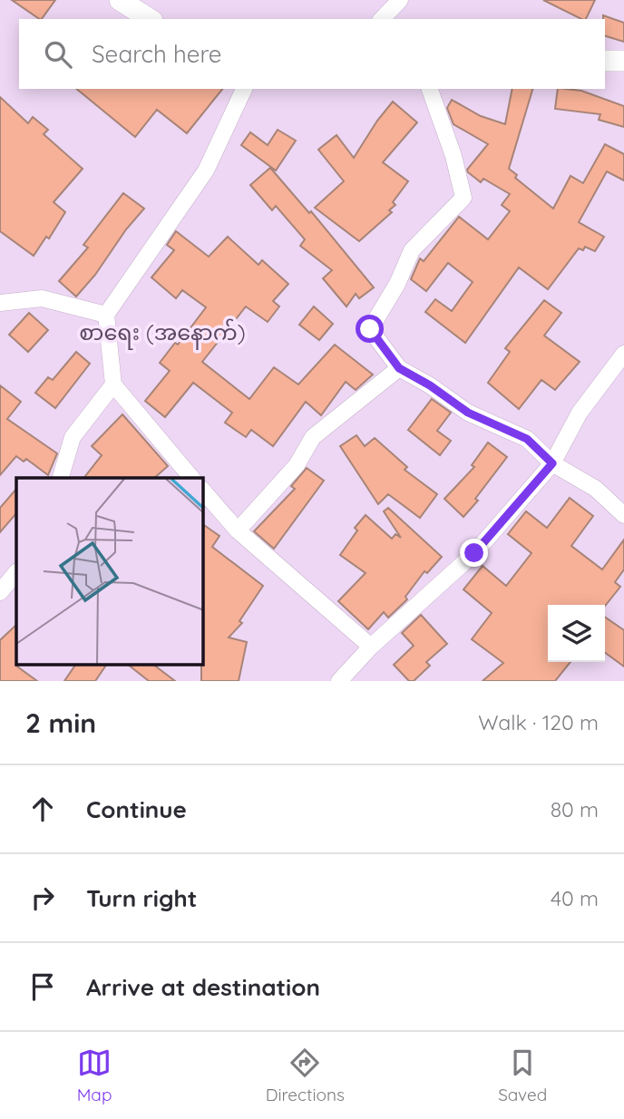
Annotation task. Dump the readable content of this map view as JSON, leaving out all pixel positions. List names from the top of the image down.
{
  "districts": ["စာရေး (အနောက်)"],
  "page": {
    "search": "Search here",
    "heading": ["2 min", "Walk · 120 m"],
    "list": [
      ["Continue", "80 m"],
      ["Turn right", "40 m"],
      "Arrive at destination"
    ],
    "nav": ["Map", "Directions", "Saved"]
  }
}
